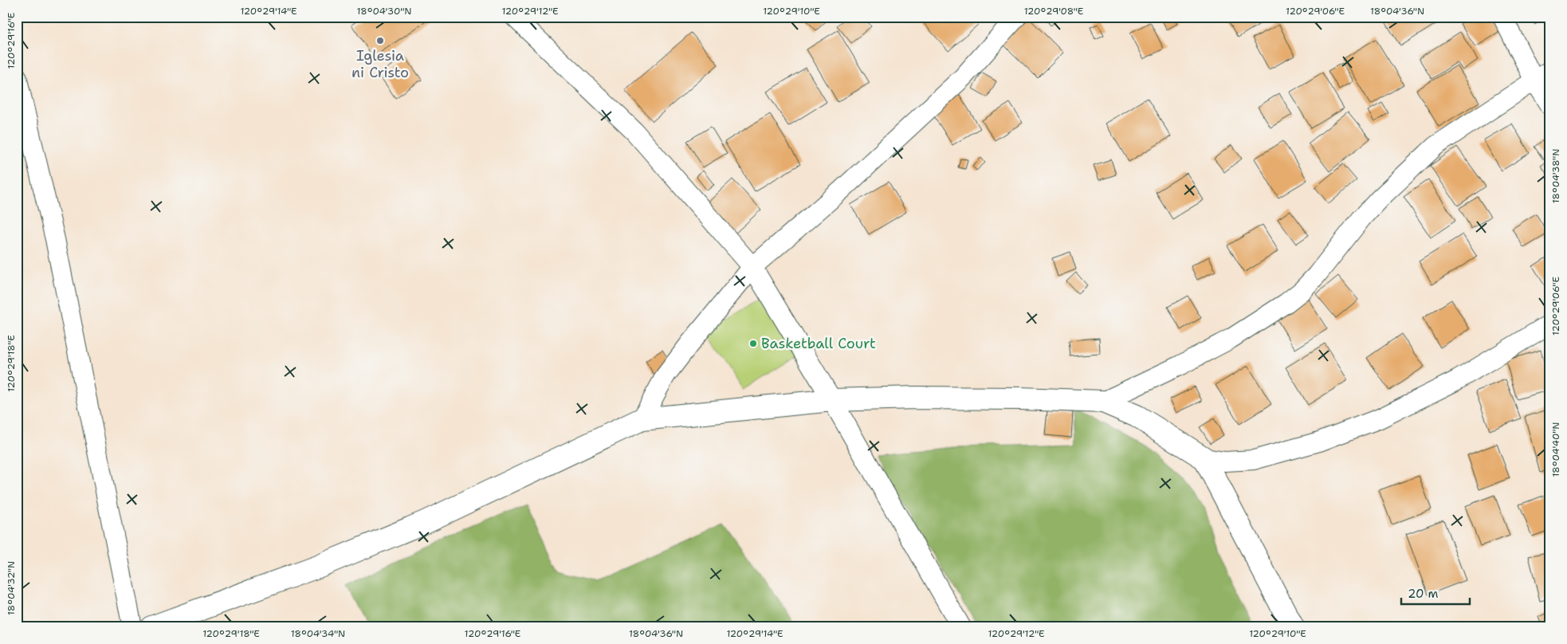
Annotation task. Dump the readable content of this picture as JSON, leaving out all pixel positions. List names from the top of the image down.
{
  "places": ["Iglesia ni Cristo", "Basketball Court"],
  "scale_bar": "20 m",
  "coordinates": [
    "120°29'14\"E",
    "18°04'30\"N",
    "120°29'12\"E",
    "120°29'10\"E",
    "120°29'08\"E",
    "120°29'06\"E",
    "18°04'36\"N",
    "120°29'16\"E",
    "18°04'38\"N",
    "120°29'18\"E",
    "18°04'40\"N",
    "18°04'32\"N",
    "18°04'34\"N"
  ]
}
